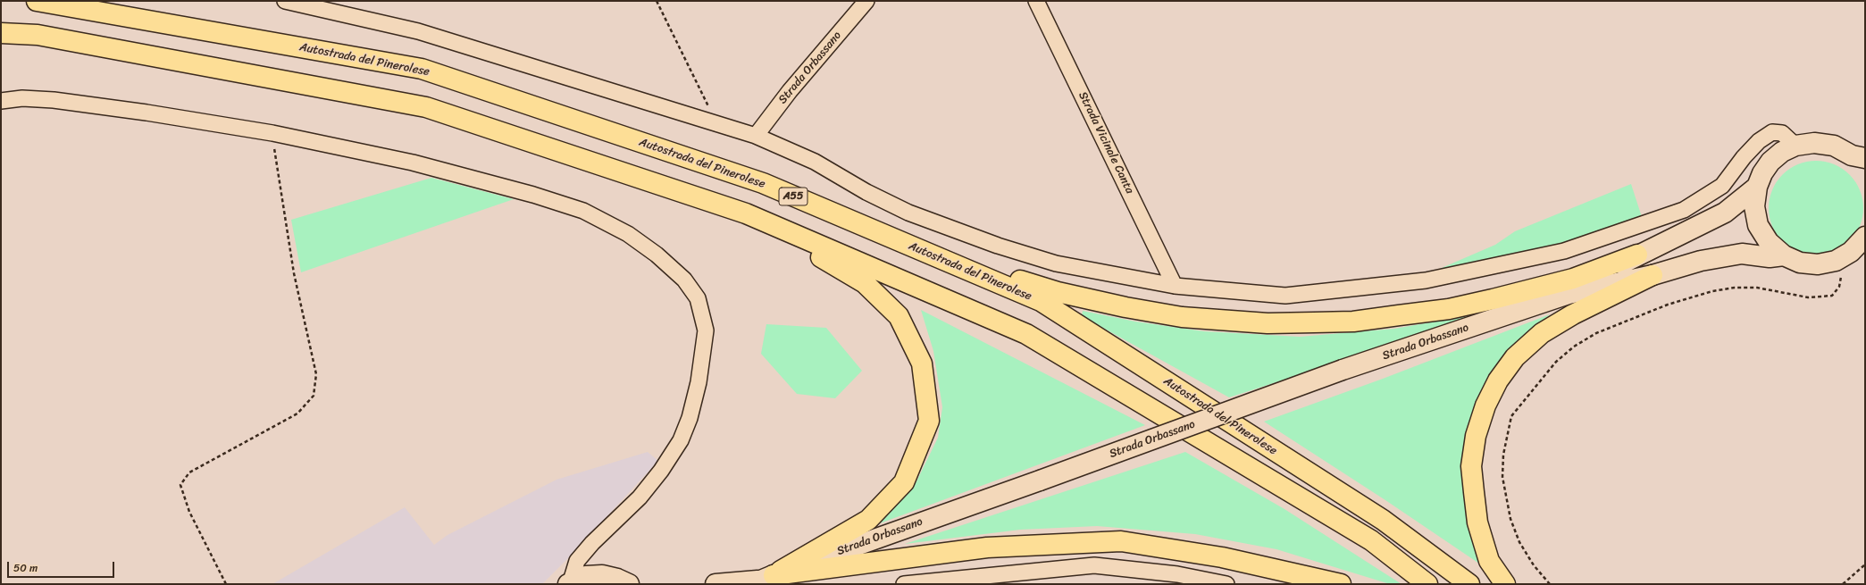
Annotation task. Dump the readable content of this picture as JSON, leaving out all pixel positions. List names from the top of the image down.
{
  "streets": {
    "highway": ["Autostrada del Pinerolese", "A55"],
    "main road": ["Strada Orbassano"],
    "street": ["Strada Vicinale Canta"]
  },
  "scale_bar": "50 m"
}
